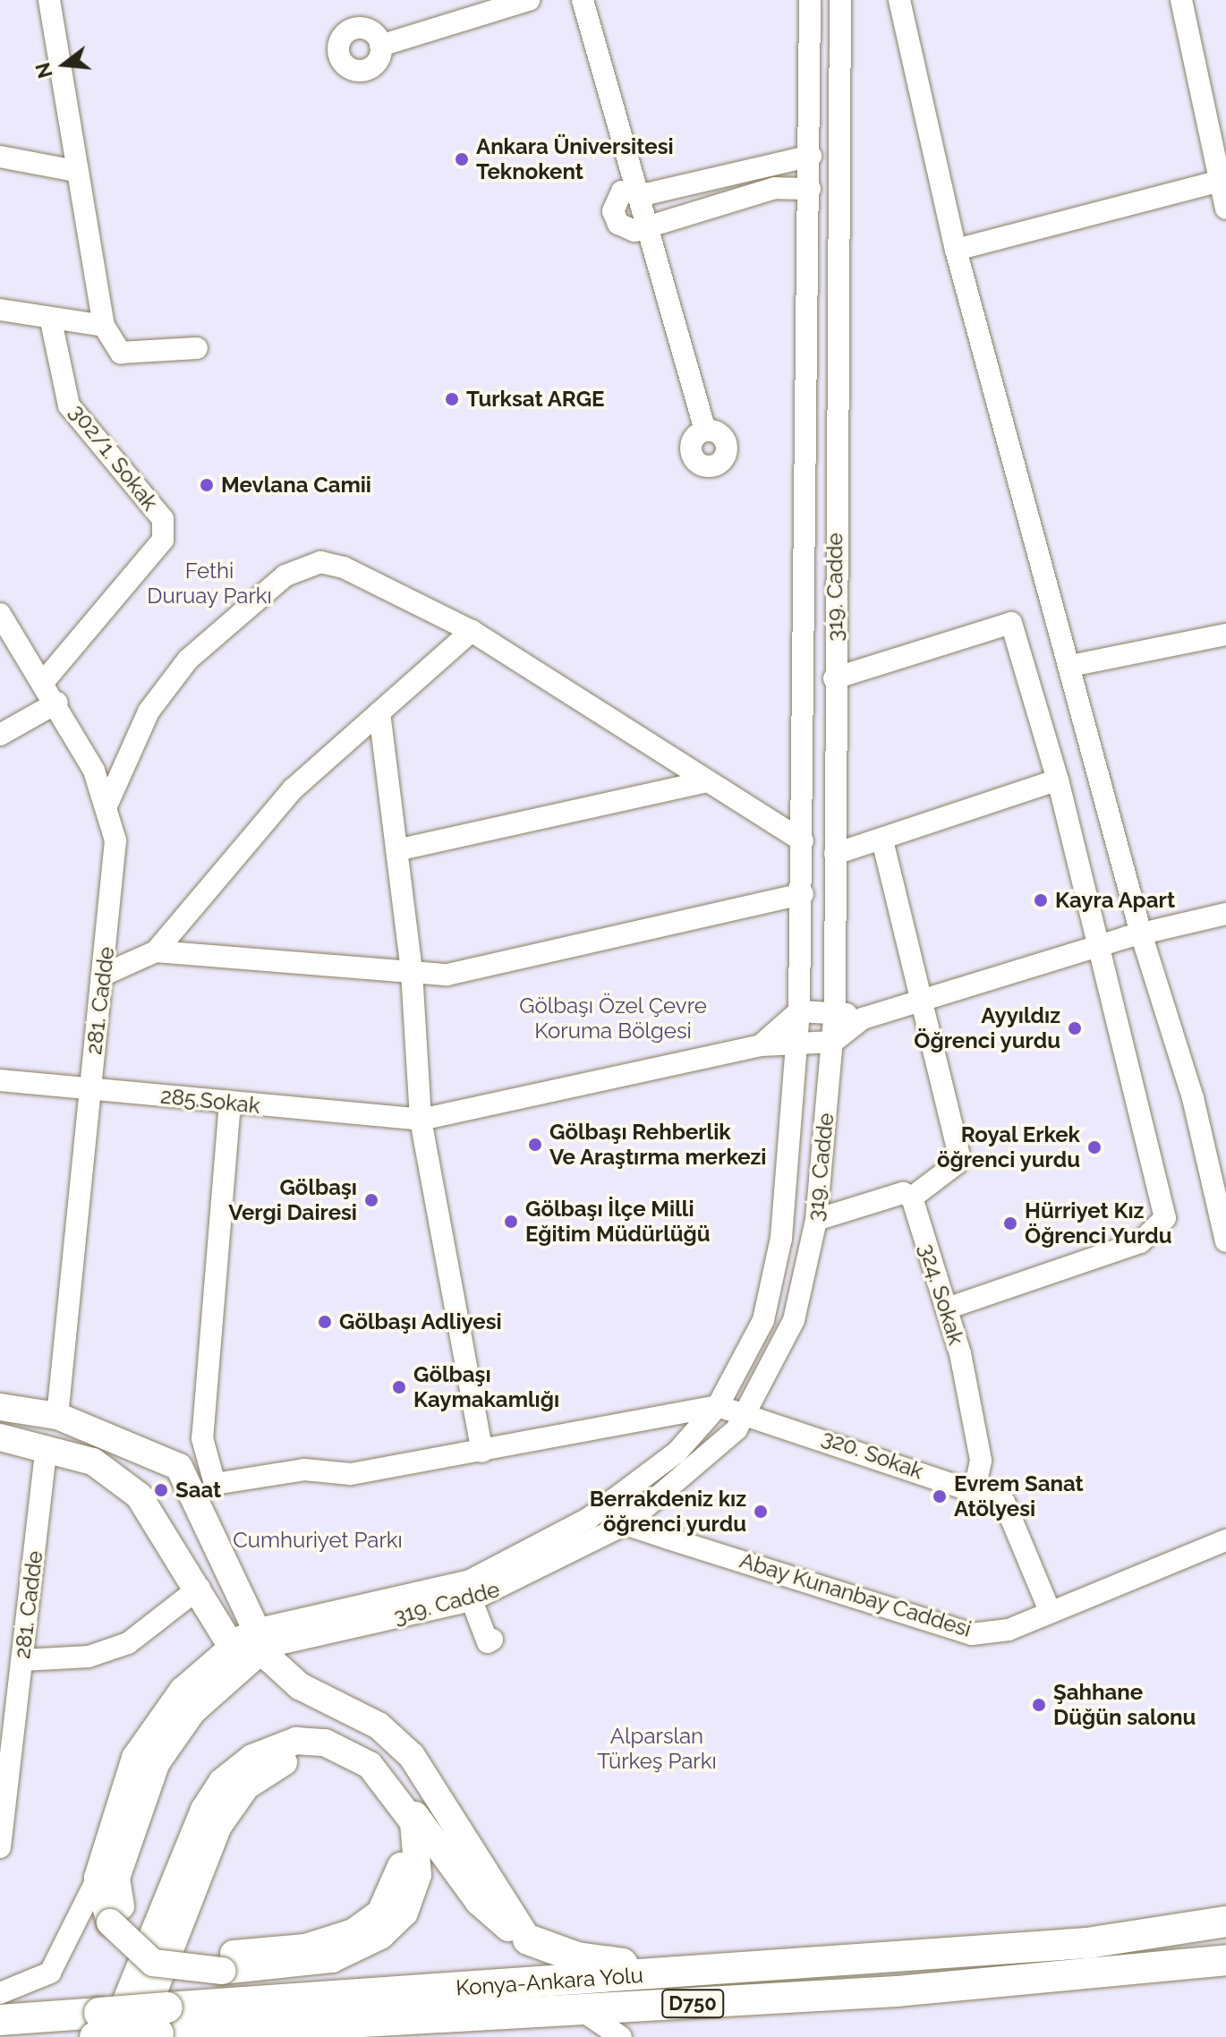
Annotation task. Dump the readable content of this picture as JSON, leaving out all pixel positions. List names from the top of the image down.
{
  "streets": {
    "highway": ["Konya-Ankara Yolu", "D750"],
    "main road": ["319. Cadde"],
    "street": [
      "302/1. Sokak",
      "281. Cadde",
      "285.Sokak",
      "324. Sokak",
      "320. Sokak",
      "Abay Kunanbay Caddesi"
    ]
  },
  "crossings": [
    ["302/1. Sokak", "281. Cadde"],
    ["319. Cadde", "285.Sokak"],
    ["319. Cadde", "320. Sokak"],
    ["319. Cadde", "Abay Kunanbay Caddesi"],
    ["281. Cadde", "285.Sokak"],
    ["324. Sokak", "320. Sokak"],
    ["320. Sokak", "Abay Kunanbay Caddesi"],
    ["Konya-Ankara Yolu", "D750"]
  ],
  "parks": [
    "Fethi Duruay Parkı",
    "Gölbaşı Özel Çevre Koruma Bölgesi",
    "Cumhuriyet Parkı",
    "Alparslan Türkeş Parkı"
  ],
  "places": [
    "Ankara Üniversitesi Teknokent",
    "Turksat ARGE",
    "Mevlana Camii",
    "Kayra Apart",
    "Ayyıldız Öğrenci yurdu",
    "Gölbaşı Rehberlik Ve Araştırma merkezi",
    "Royal Erkek öğrenci yurdu",
    "Gölbaşı Vergi Dairesi",
    "Gölbaşı İlçe Milli Eğitim Müdürlüğü",
    "Hürriyet Kız Öğrenci Yurdu",
    "Gölbaşı Adliyesi",
    "Gölbaşı Kaymakamlığı",
    "Saat",
    "Evrem Sanat Atölyesi",
    "Berrakdeniz kız öğrenci yurdu",
    "Şahhane Düğün salonu"
  ],
  "north": "left"
}
